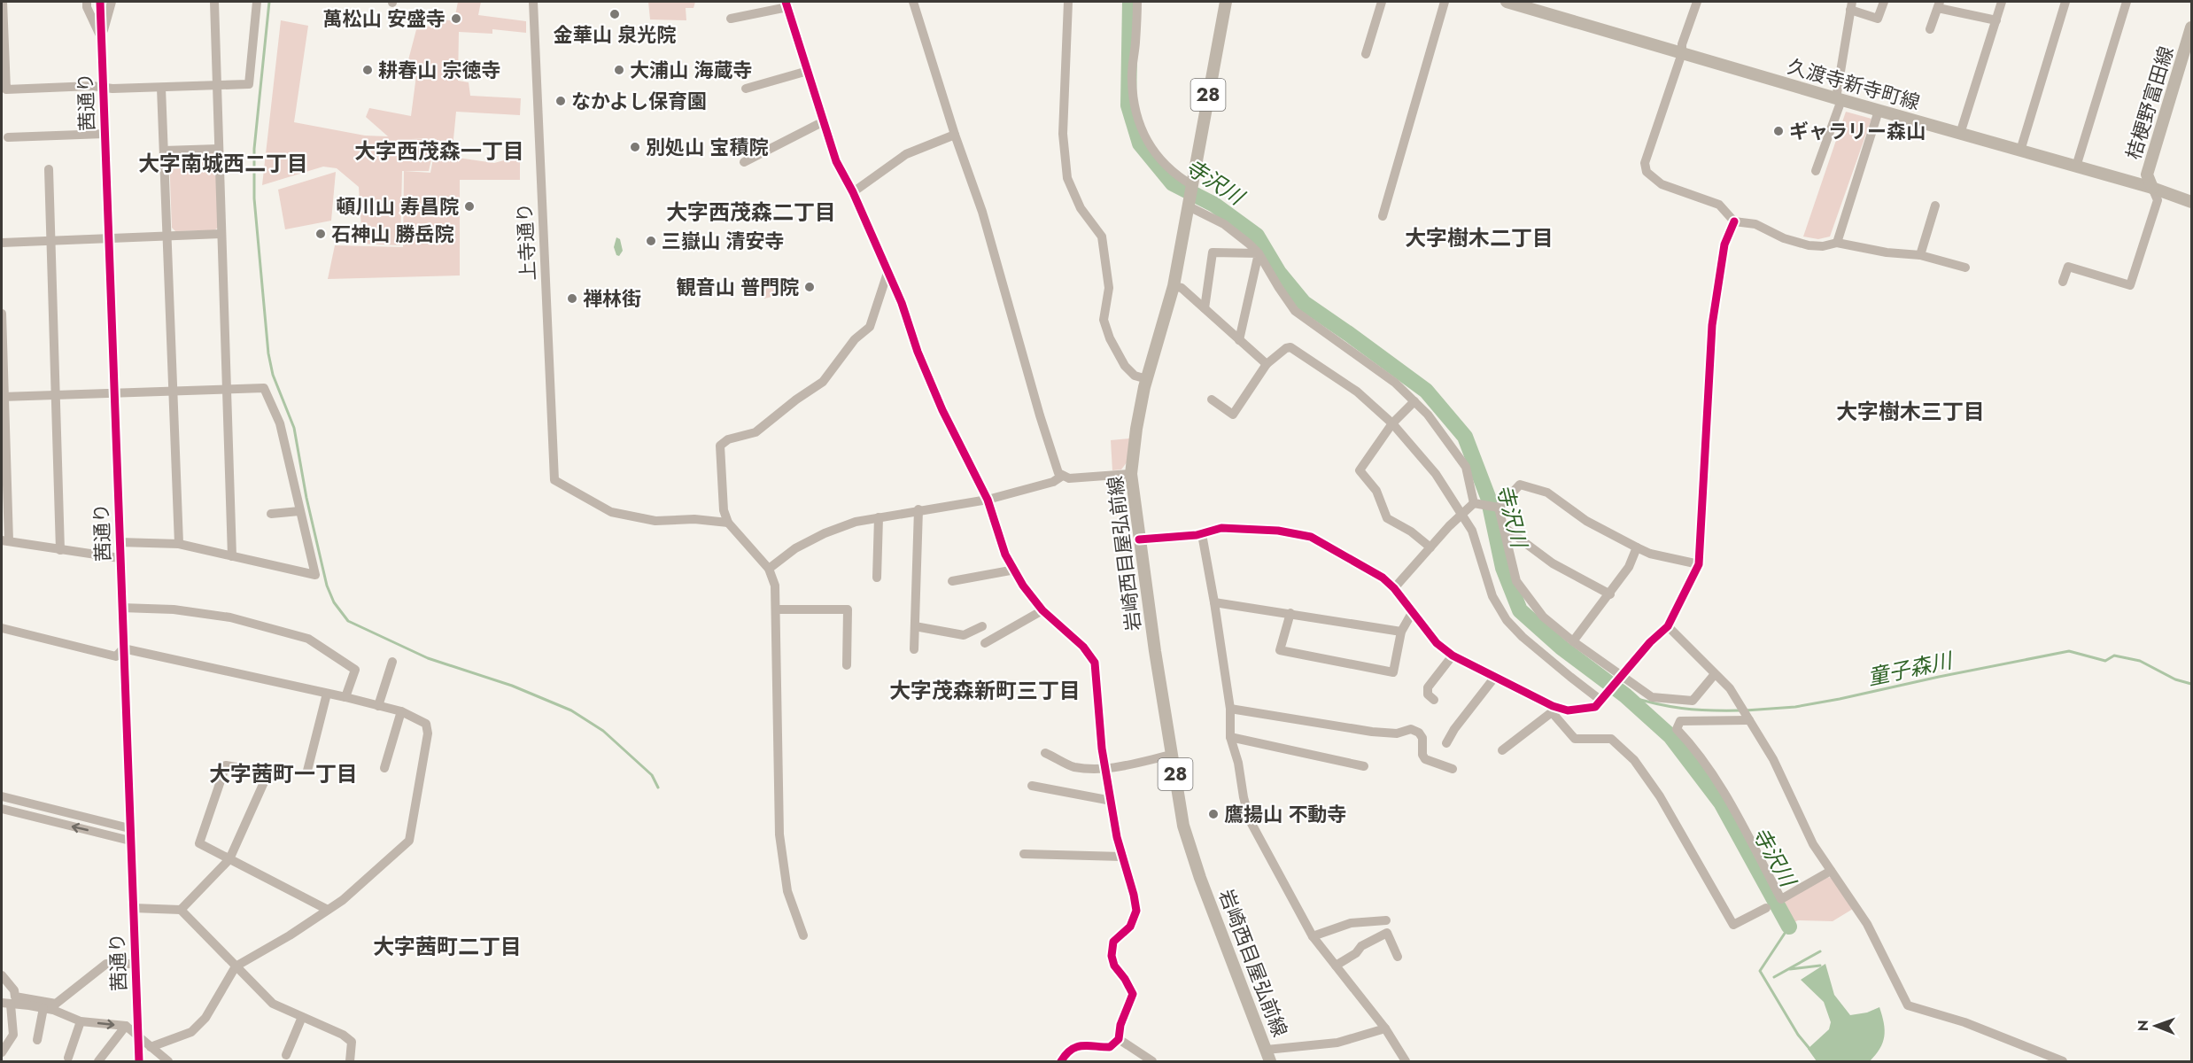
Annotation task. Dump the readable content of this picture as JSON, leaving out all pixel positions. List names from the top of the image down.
{
  "streets": {
    "main road": [
      "久渡寺新寺町線",
      "28",
      "桔梗野富田線",
      "岩崎西目屋弘前線"
    ],
    "street": ["茜通り", "上寺通り"]
  },
  "crossings": [
    ["久渡寺新寺町線", "桔梗野富田線"]
  ],
  "districts": [
    "大字西茂森一丁目",
    "大字南城西二丁目",
    "大字西茂森二丁目",
    "大字樹木二丁目",
    "大字樹木三丁目",
    "大字茂森新町三丁目",
    "大字茜町一丁目",
    "大字茜町二丁目"
  ],
  "water": ["寺沢川", "童子森川"],
  "places": [
    "金華山 泉光院",
    "萬松山 安盛寺",
    "耕春山 宗徳寺",
    "大浦山 海蔵寺",
    "なかよし保育園",
    "ギャラリー森山",
    "別処山 宝積院",
    "頓川山 寿昌院",
    "石神山 勝岳院",
    "三嶽山 清安寺",
    "観音山 普門院",
    "禅林街",
    "鷹揚山 不動寺"
  ],
  "north": "left"
}
